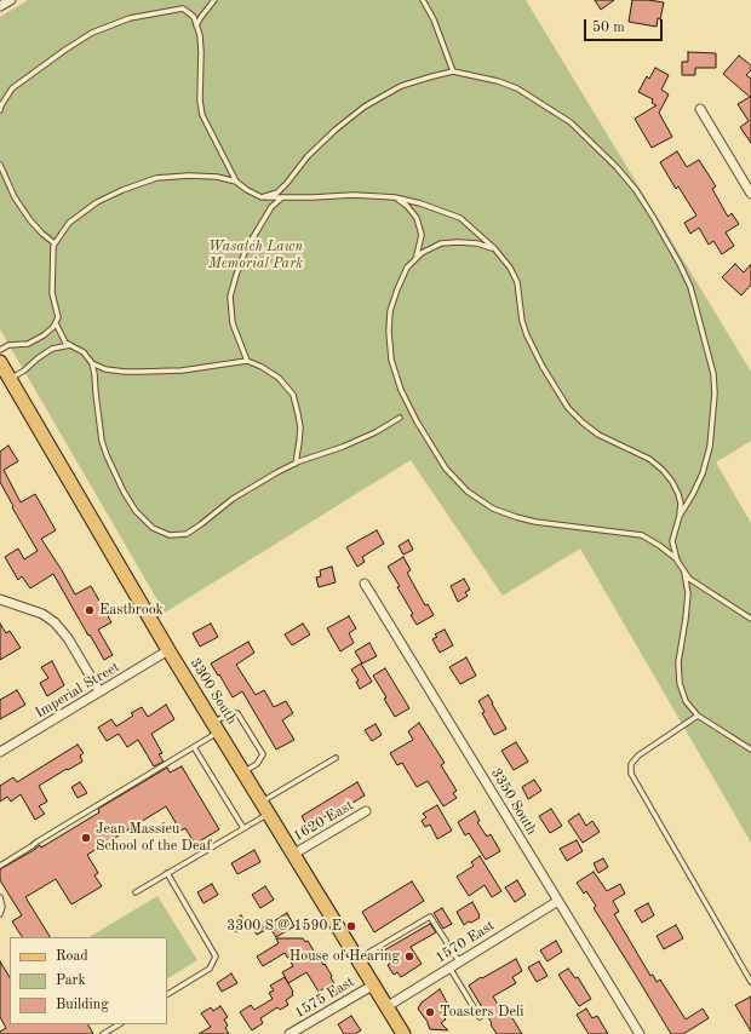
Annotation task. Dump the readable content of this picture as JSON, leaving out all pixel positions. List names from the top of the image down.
{
  "streets": {
    "main road": ["3300 South"],
    "street": [
      "Imperial Street",
      "3350 South",
      "1620 East",
      "1570 East",
      "1575 East"
    ]
  },
  "crossings": [
    ["Imperial Street", "3300 South"],
    ["3300 South", "1620 East"],
    ["3300 South", "1570 East"],
    ["3300 South", "1575 East"],
    ["3350 South", "1570 East"]
  ],
  "parks": ["Wasatch Lawn Memorial Park"],
  "places": [
    "Eastbrook",
    "Jean Massieu School of the Deaf",
    "3300 S @ 1590 E",
    "House of Hearing",
    "Toasters Deli"
  ],
  "legend": ["Road", "Park", "Building"],
  "scale_bar": "50 m"
}
